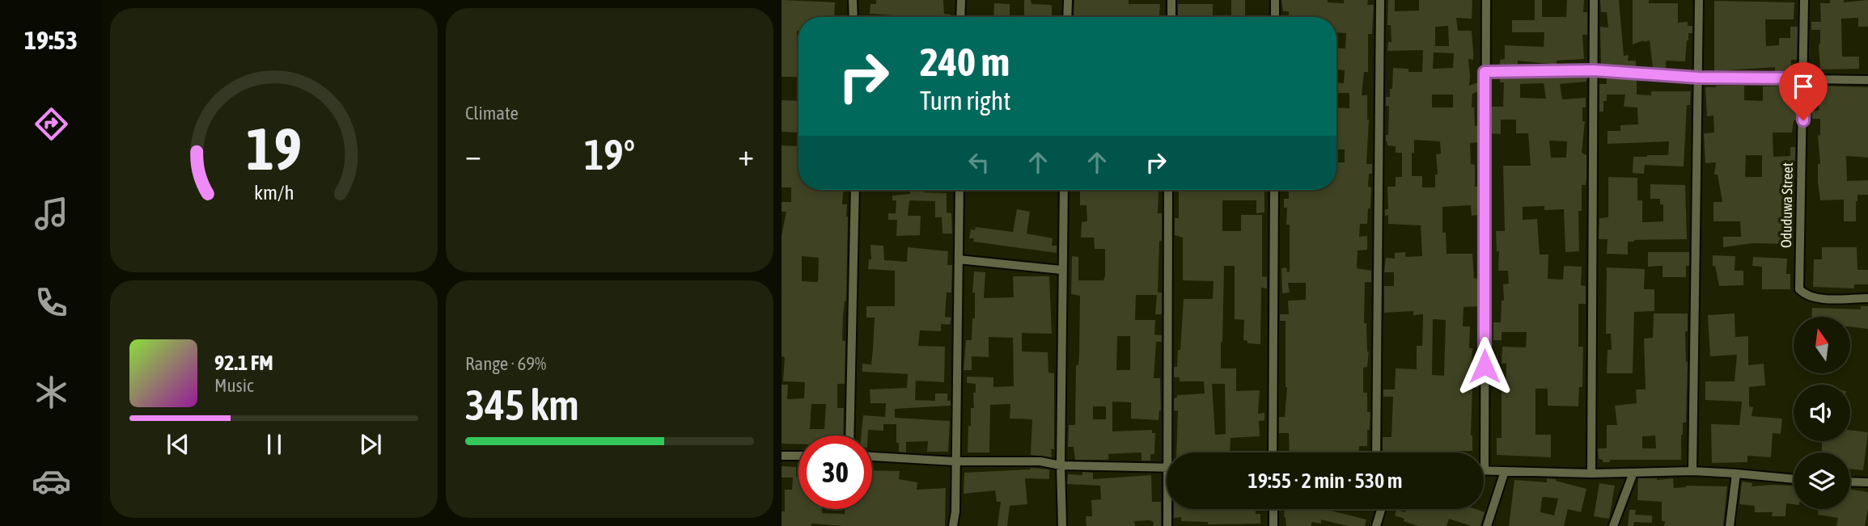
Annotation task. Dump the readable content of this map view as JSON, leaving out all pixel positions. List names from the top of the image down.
{
  "streets": {
    "street": ["Oduduwa Street"]
  },
  "north": "top",
  "page": {
    "tabs": "19:53",
    "tile": [
      "Climate",
      ["Range · 69%", "345 km"]
    ],
    "turn": ["240 m", "Turn right"],
    "heat": ["−", "19°", "+"],
    "song": ["92.1 FM", "Music"],
    "limit": "30",
    "trip": "19:55 · 2 min · 530 m",
    "gauge": ["19", "km/h"]
  }
}
